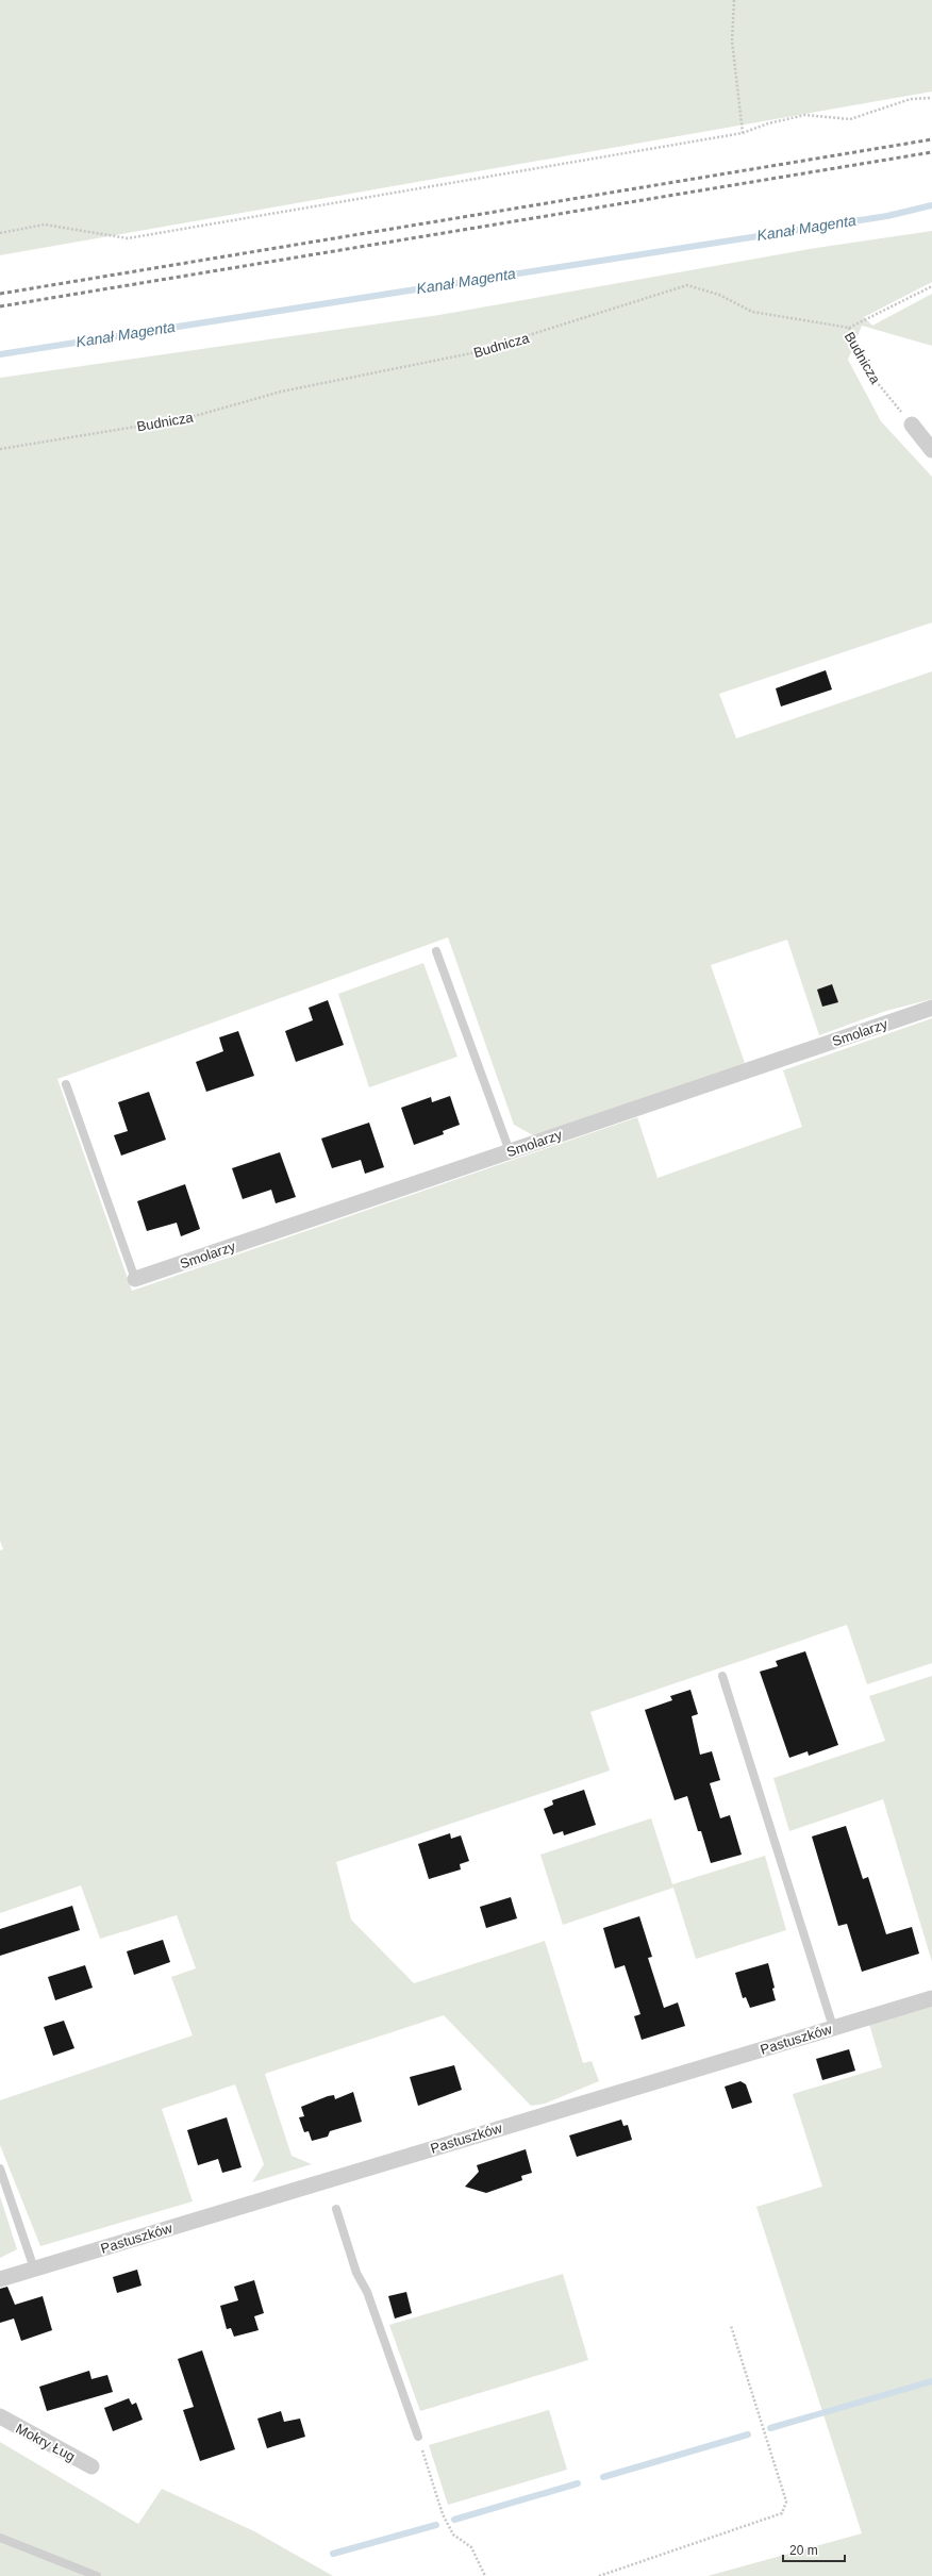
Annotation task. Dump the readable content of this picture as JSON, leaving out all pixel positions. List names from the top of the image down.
{
  "streets": {
    "street": ["Smolarzy", "Pastuszków", "Mokry Ług"],
    "path": ["Budnicza"]
  },
  "water": ["Kanał Magenta"],
  "scale_bar": "20 m"
}
